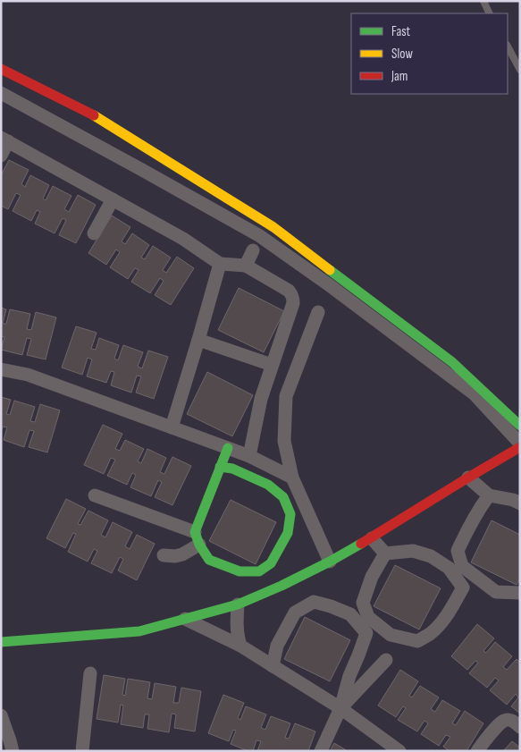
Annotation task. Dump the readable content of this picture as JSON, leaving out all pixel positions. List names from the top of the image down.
{
  "legend": ["Fast", "Slow", "Jam"]
}
